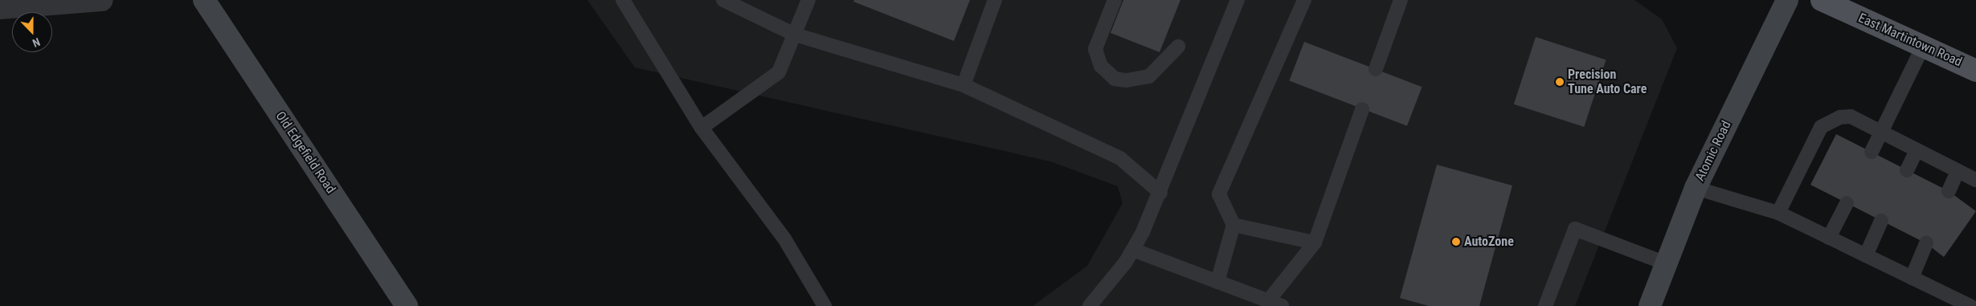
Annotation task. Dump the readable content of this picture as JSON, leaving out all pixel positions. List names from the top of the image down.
{
  "streets": {
    "main road": ["East Martintown Road"],
    "street": ["Atomic Road", "Old Edgefield Road"]
  },
  "places": ["Precision Tune Auto Care", "AutoZone"],
  "north": "bottom"
}
